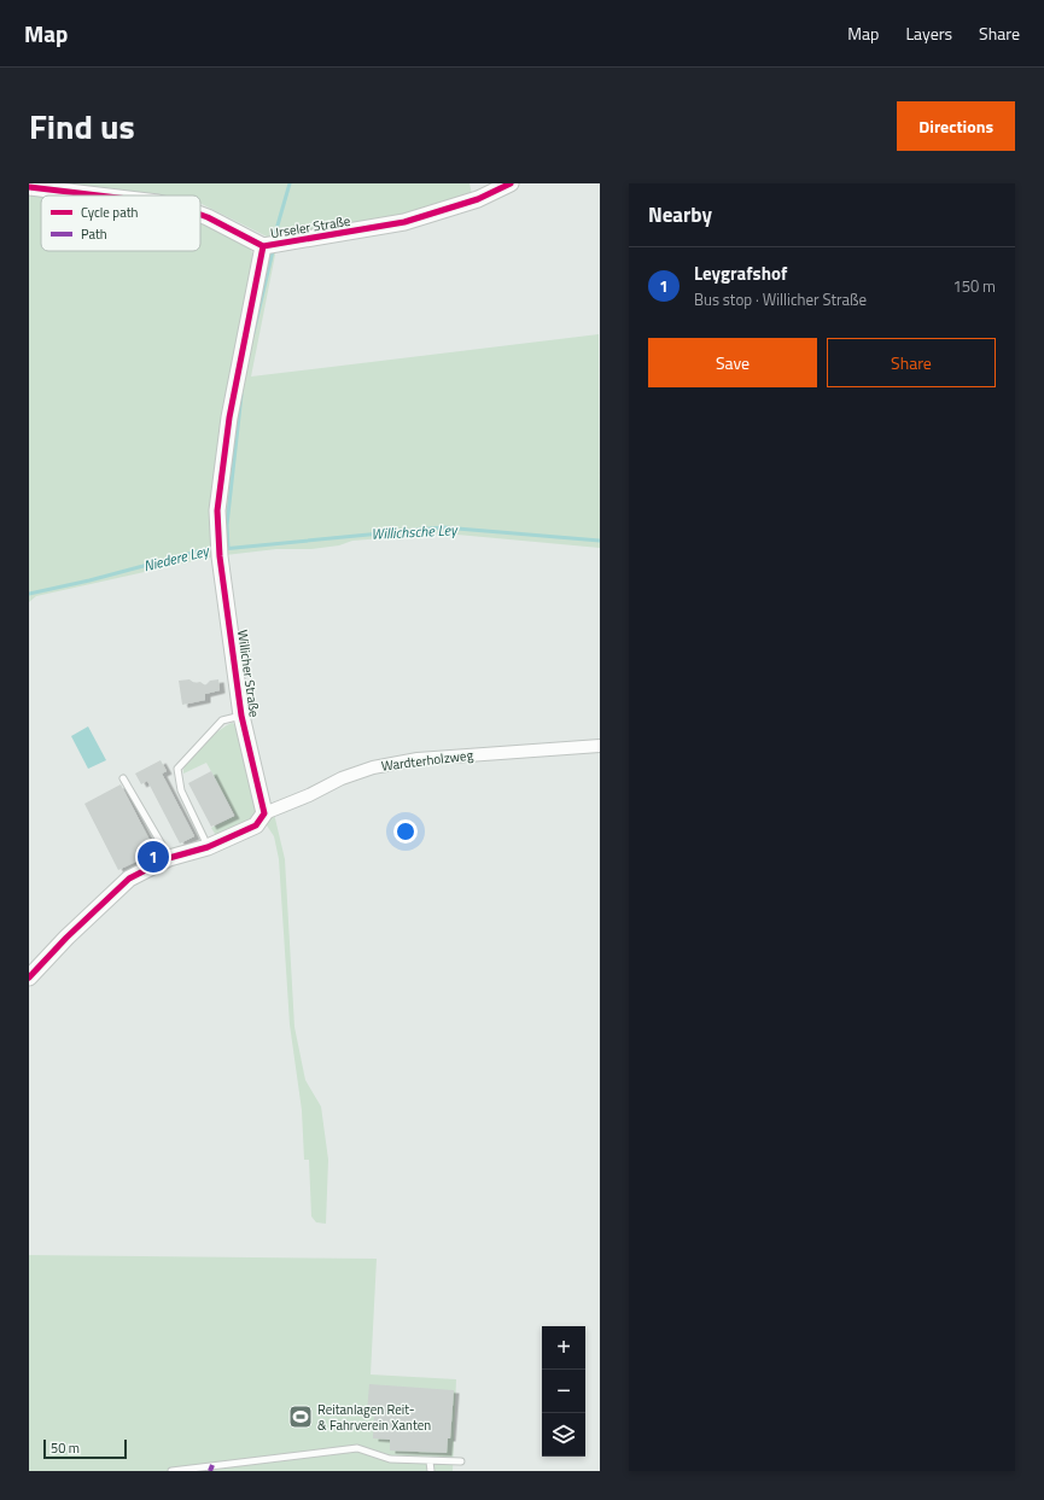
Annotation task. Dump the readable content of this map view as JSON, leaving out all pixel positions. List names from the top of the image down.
{
  "streets": {
    "street": ["Urseler Straße", "Willicher Straße", "Wardterholzweg"]
  },
  "crossings": [
    ["Urseler Straße", "Willicher Straße"],
    ["Willicher Straße", "Wardterholzweg"]
  ],
  "water": ["Willichsche Ley", "Niedere Ley"],
  "places": {
    "sports": ["Reitanlagen Reit- & Fahrverein Xanten"]
  },
  "legend": ["Cycle path", "Path"],
  "scale_bar": "50 m",
  "page": {
    "header": "Map",
    "nav": ["Map", "Layers", "Share"],
    "title": "Find us",
    "buttons": [
      "Directions",
      ["Save", "Share"]
    ],
    "heading": "Nearby",
    "list": [
      {
        "mark": "1",
        "name": "Leygrafshof",
        "note": "Bus stop · Willicher Straße",
        "value": "150 m"
      }
    ],
    "pins": "1",
    "map_buttons": ["+", "−"],
    "scale": "50 m"
  }
}
